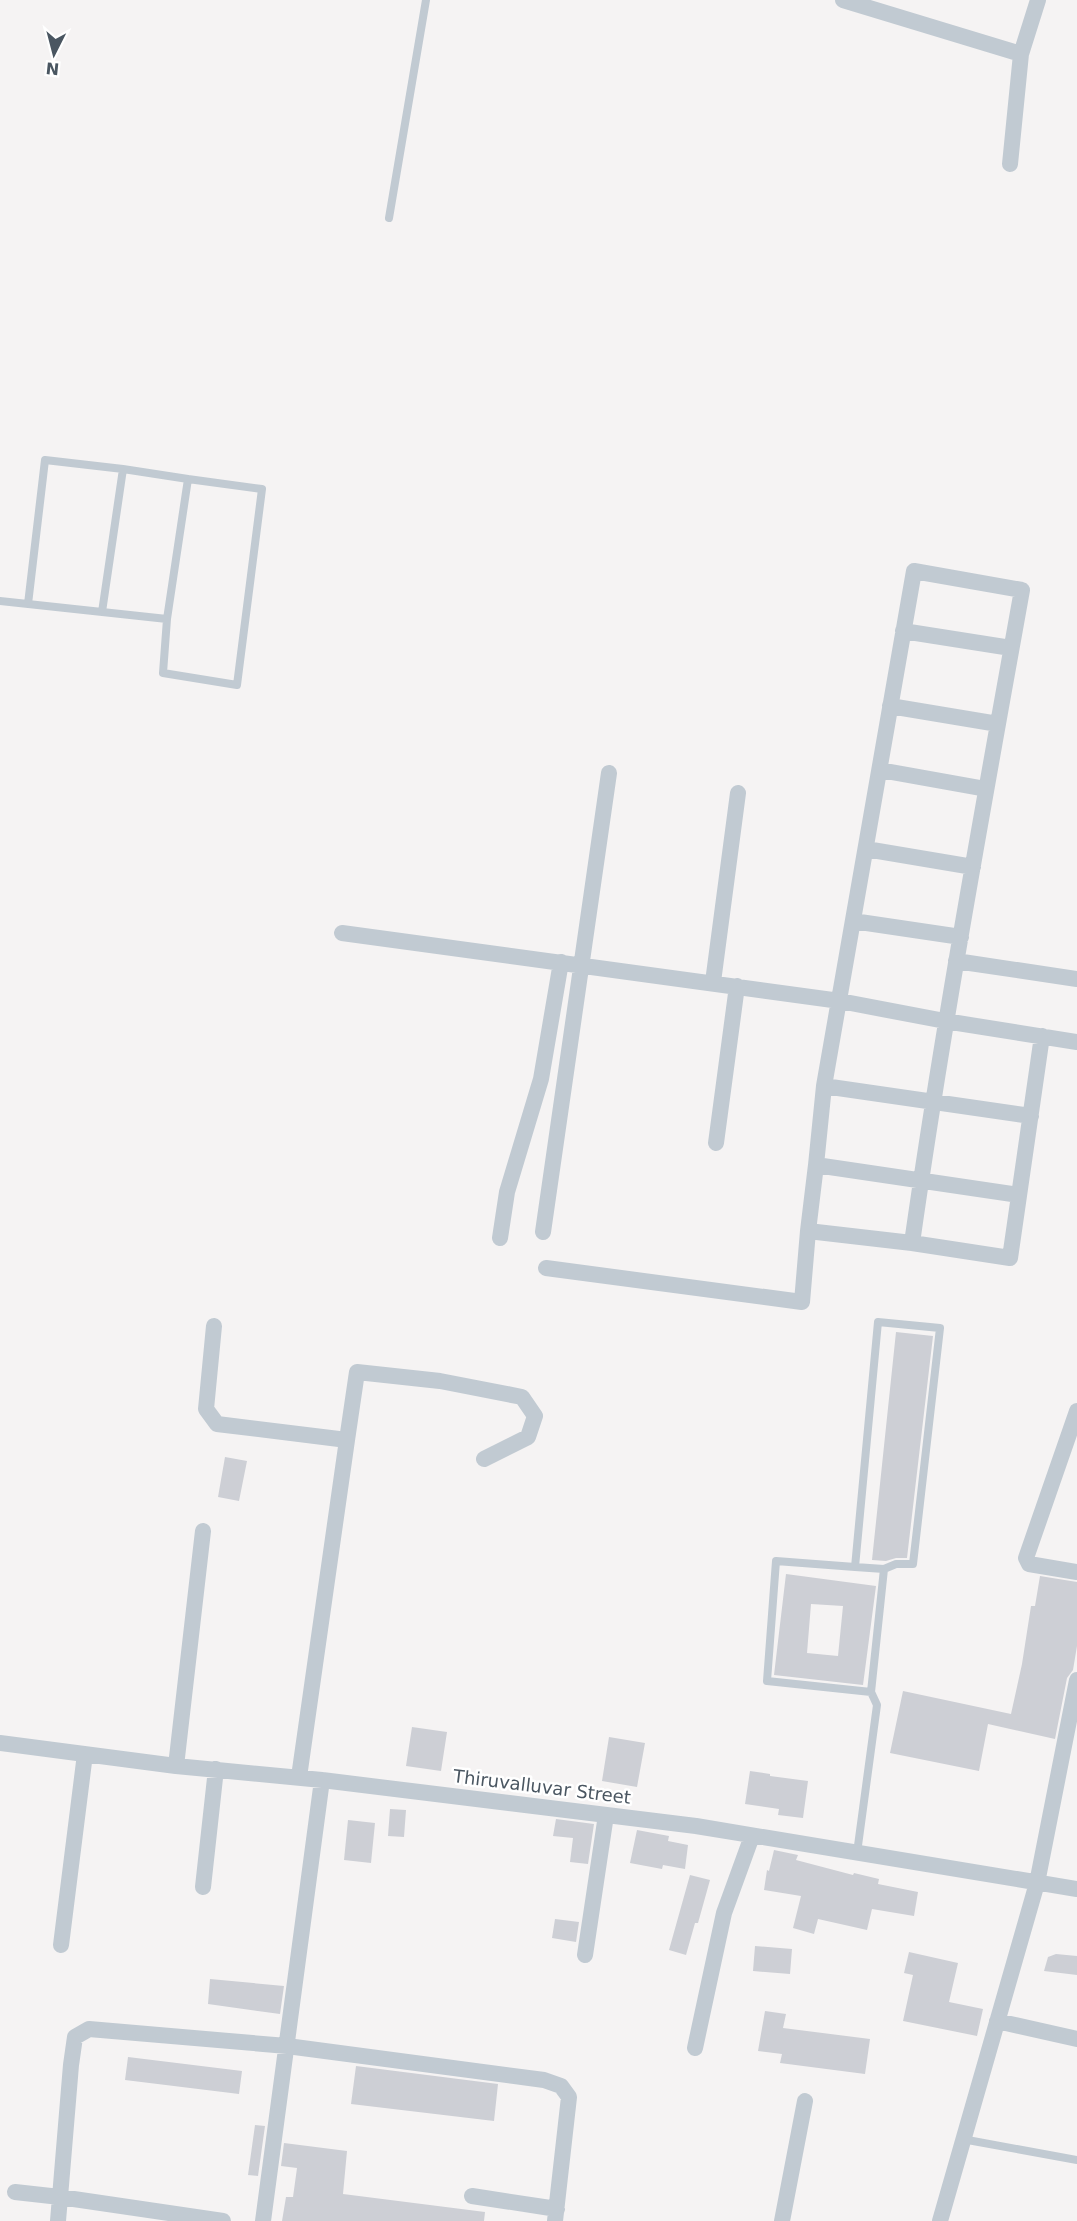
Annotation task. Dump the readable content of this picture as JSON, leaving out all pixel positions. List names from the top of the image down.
{
  "streets": {
    "street": ["Thiruvalluvar Street"]
  },
  "north": "bottom"
}
